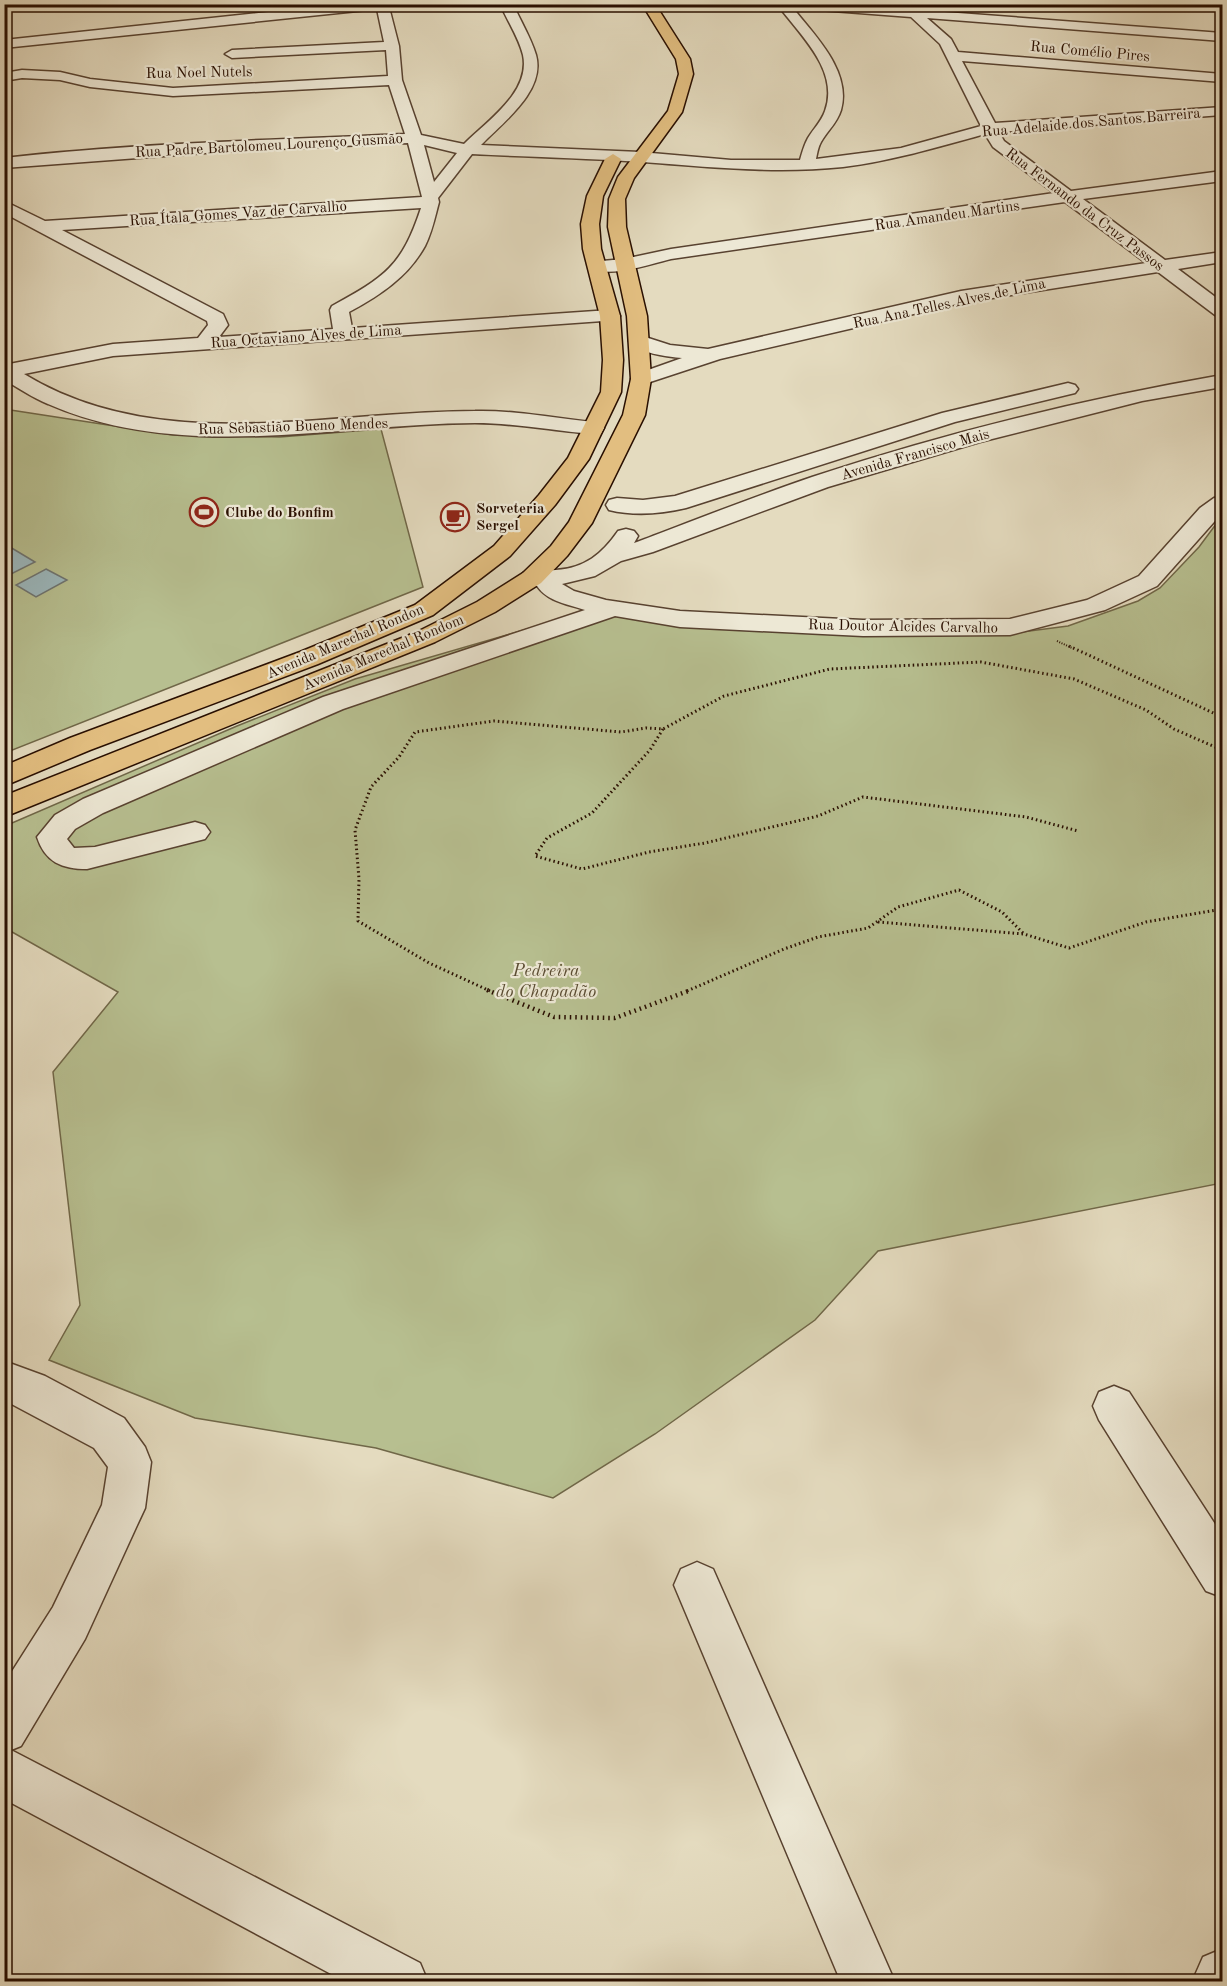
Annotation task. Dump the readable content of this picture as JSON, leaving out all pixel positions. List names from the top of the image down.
{
  "streets": {
    "main road": ["Avenida Marechal Rondon", "Avenida Marechal Rondom"],
    "street": [
      "Rua Comélio Pires",
      "Rua Noel Nutels",
      "Rua Adelaide dos Santos Barreira",
      "Rua Padre Bartolomeu Lourenço Gusmão",
      "Rua Fernando da Cruz Passos",
      "Rua Ítala Gomes Vaz de Carvalho",
      "Rua Amandeu Martins",
      "Rua Ana Telles Alves de Lima",
      "Rua Octaviano Alves de Lima",
      "Rua Sebastião Bueno Mendes",
      "Avenida Francisco Mais",
      "Rua Doutor Alcides Carvalho"
    ]
  },
  "crossings": [
    ["Rua Comélio Pires", "Rua Fernando da Cruz Passos"],
    ["Rua Adelaide dos Santos Barreira", "Rua Padre Bartolomeu Lourenço Gusmão"],
    ["Rua Adelaide dos Santos Barreira", "Rua Fernando da Cruz Passos"],
    ["Rua Adelaide dos Santos Barreira", "Avenida Marechal Rondom"],
    ["Rua Padre Bartolomeu Lourenço Gusmão", "Avenida Marechal Rondon"],
    ["Rua Padre Bartolomeu Lourenço Gusmão", "Avenida Marechal Rondom"],
    ["Rua Fernando da Cruz Passos", "Rua Amandeu Martins"],
    ["Rua Fernando da Cruz Passos", "Rua Ana Telles Alves de Lima"],
    ["Rua Amandeu Martins", "Avenida Marechal Rondon"],
    ["Rua Amandeu Martins", "Avenida Marechal Rondom"],
    ["Rua Ana Telles Alves de Lima", "Avenida Marechal Rondom"],
    ["Rua Octaviano Alves de Lima", "Rua Sebastião Bueno Mendes"],
    ["Rua Octaviano Alves de Lima", "Avenida Marechal Rondon"],
    ["Rua Sebastião Bueno Mendes", "Avenida Marechal Rondon"],
    ["Avenida Francisco Mais", "Rua Doutor Alcides Carvalho"],
    ["Avenida Francisco Mais", "Avenida Marechal Rondom"],
    ["Rua Doutor Alcides Carvalho", "Avenida Marechal Rondom"]
  ],
  "parks": ["Pedreira do Chapadão"],
  "places": {
    "sports": ["Clube do Bonfim"],
    "cafe": ["Sorveteria Sergel"]
  }
}
